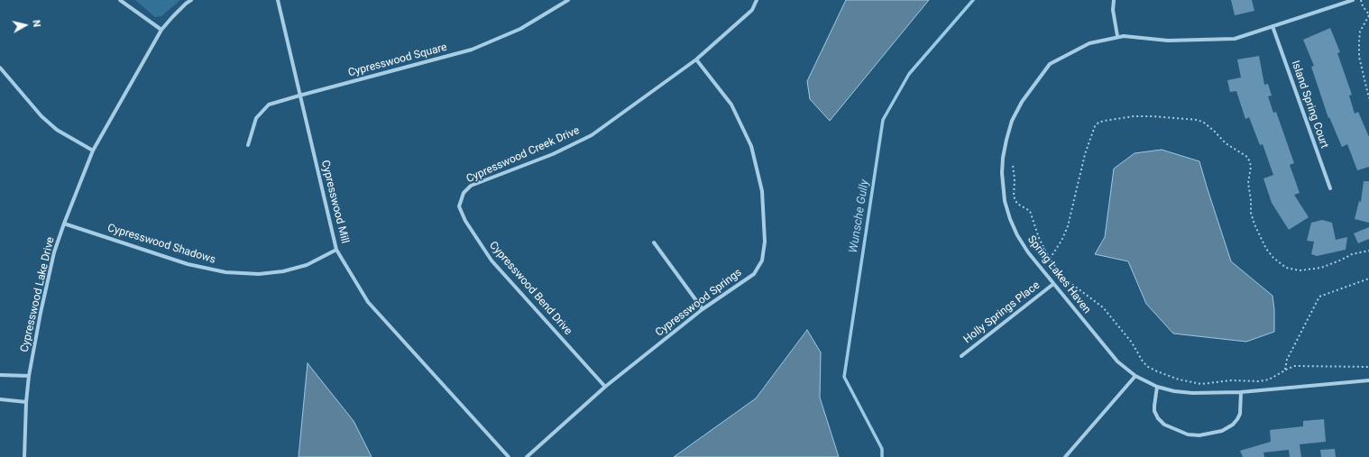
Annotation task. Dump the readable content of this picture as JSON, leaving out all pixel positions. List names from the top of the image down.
{
  "streets": {
    "street": [
      "Cypresswood Square",
      "Island Spring Court",
      "Cypresswood Creek Drive",
      "Cypresswood Mill",
      "Cypresswood Shadows",
      "Spring Lakes Haven",
      "Cypresswood Bend Drive",
      "Cypresswood Lake Drive",
      "Cypresswood Springs",
      "Holly Springs Place"
    ]
  },
  "crossings": [
    ["Cypresswood Square", "Cypresswood Mill"],
    ["Island Spring Court", "Spring Lakes Haven"],
    ["Cypresswood Creek Drive", "Cypresswood Bend Drive"],
    ["Cypresswood Creek Drive", "Cypresswood Springs"],
    ["Cypresswood Mill", "Cypresswood Shadows"],
    ["Cypresswood Shadows", "Cypresswood Lake Drive"],
    ["Spring Lakes Haven", "Holly Springs Place"],
    ["Cypresswood Bend Drive", "Cypresswood Springs"]
  ],
  "water": ["Wunsche Gully"],
  "north": "right"
}
